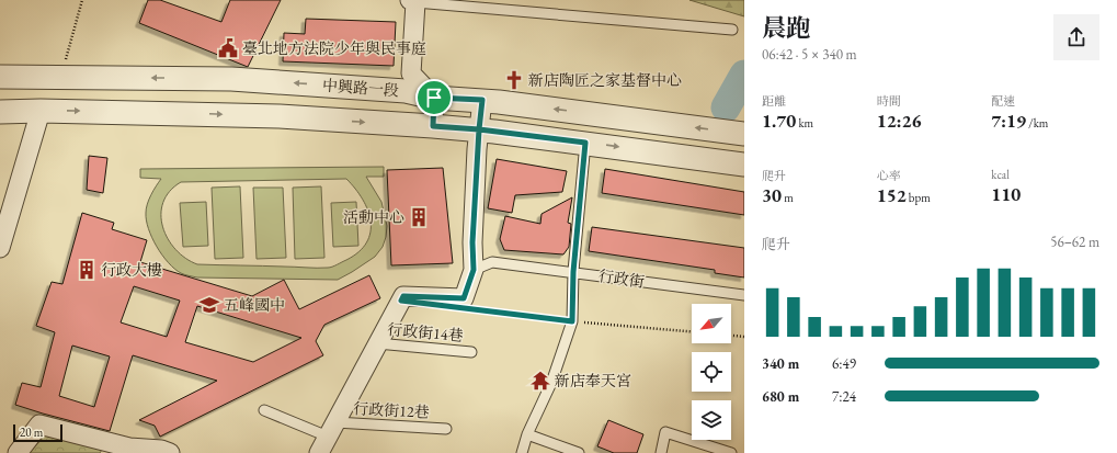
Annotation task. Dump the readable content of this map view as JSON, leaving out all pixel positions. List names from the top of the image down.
{
  "streets": {
    "street": ["中興路一段"],
    "lane": ["行政街", "行政街14巷", "行政街12巷"]
  },
  "places": {
    "public building": ["臺北地方法院少年與民事庭"],
    "church": ["新店陶匠之家基督中心"],
    "building": ["活動中心", "行政大樓"],
    "school or university": ["五峰國中"],
    "temple": ["新店奉天宮"]
  },
  "scale_bar": "20 m",
  "north": "bottom left",
  "page": {
    "heading": ["晨跑", "06:42 · 5 × 340 m"],
    "stats": [
      ["距離", "1.70 km"],
      ["時間", "12:26"],
      ["配速", "7:19 /km"],
      ["爬升", "30 m"],
      ["心率", "152 bpm"],
      ["kcal", "110"]
    ],
    "chart": ["爬升", "56–62 m"],
    "list": [
      {
        "name": "340 m",
        "note": "6:49"
      },
      {
        "name": "680 m",
        "note": "7:24"
      }
    ],
    "scale": "20 m"
  }
}
